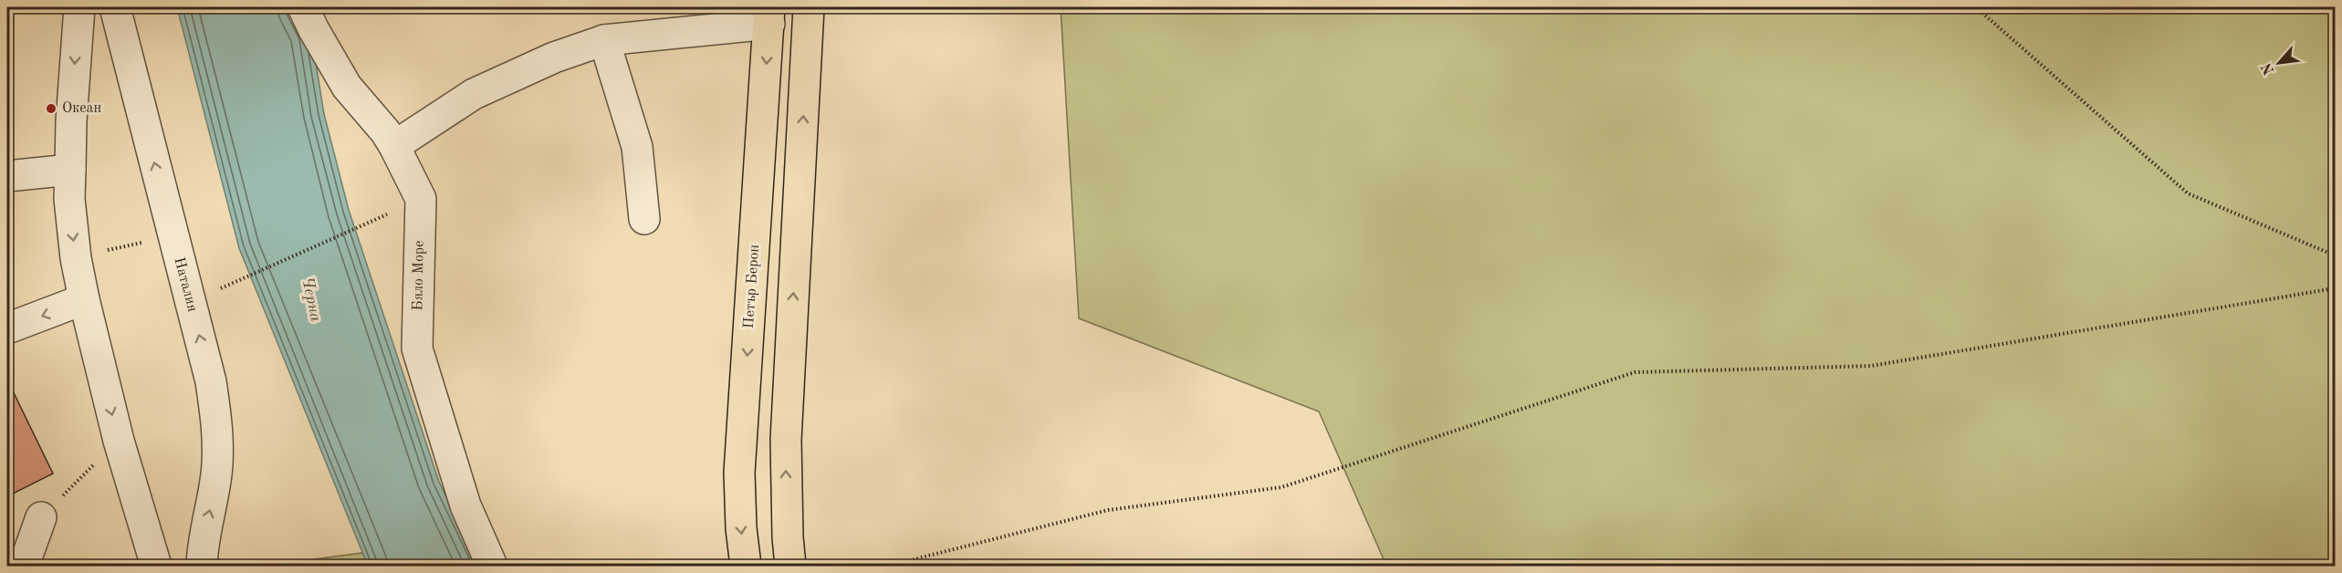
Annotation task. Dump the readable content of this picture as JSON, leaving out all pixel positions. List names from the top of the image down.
{
  "streets": {
    "main road": ["Петър Берон"],
    "street": ["Бяло Море", "Наталия"]
  },
  "water": ["Черна"],
  "places": ["Океан"],
  "north": "bottom left"
}
